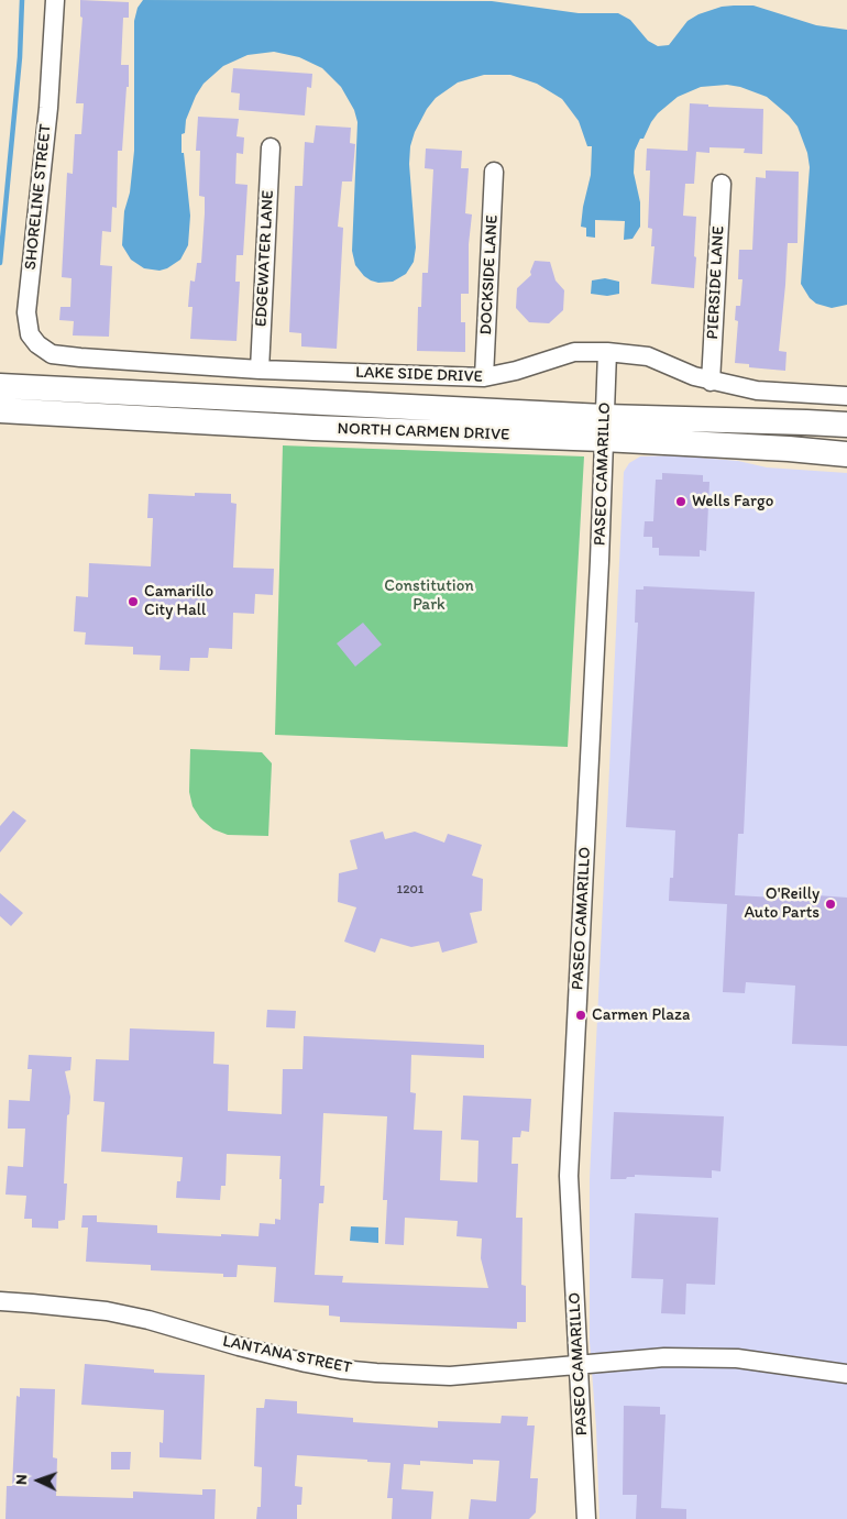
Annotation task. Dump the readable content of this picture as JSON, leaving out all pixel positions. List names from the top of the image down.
{
  "streets": {
    "main road": ["NORTH CARMEN DRIVE"],
    "street": [
      "SHORELINE STREET",
      "EDGEWATER LANE",
      "DOCKSIDE LANE",
      "PIERSIDE LANE",
      "LAKE SIDE DRIVE",
      "PASEO CAMARILLO",
      "LANTANA STREET"
    ]
  },
  "crossings": [
    ["SHORELINE STREET", "LAKE SIDE DRIVE"],
    ["EDGEWATER LANE", "LAKE SIDE DRIVE"],
    ["DOCKSIDE LANE", "LAKE SIDE DRIVE"],
    ["PIERSIDE LANE", "LAKE SIDE DRIVE"],
    ["LAKE SIDE DRIVE", "PASEO CAMARILLO"],
    ["NORTH CARMEN DRIVE", "PASEO CAMARILLO"],
    ["PASEO CAMARILLO", "LANTANA STREET"]
  ],
  "parks": ["Constitution Park"],
  "places": [
    "Wells Fargo",
    "Camarillo City Hall",
    "O'Reilly Auto Parts",
    "Carmen Plaza"
  ],
  "house_numbers": ["1201"],
  "north": "left"
}
